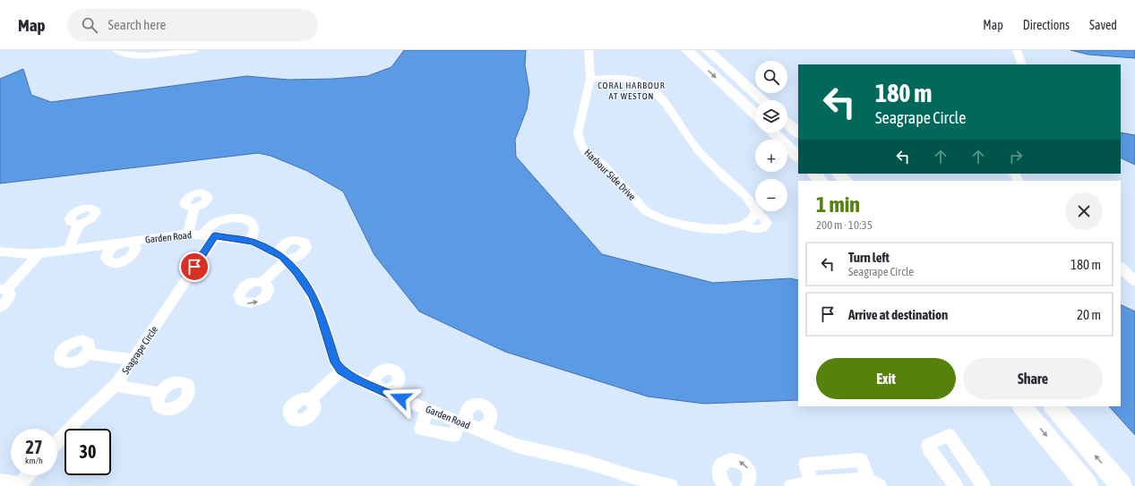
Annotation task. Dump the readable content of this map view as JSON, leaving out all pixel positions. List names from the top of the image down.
{
  "streets": {
    "street": ["Harbour Side Drive", "Garden Road", "Seagrape Circle"]
  },
  "crossings": [
    ["Garden Road", "Seagrape Circle"]
  ],
  "districts": ["CORAL HARBOUR AT WESTON"],
  "page": {
    "header": "Map",
    "search": "Search here",
    "nav": ["Map", "Directions", "Saved"],
    "map_buttons": ["+", "−"],
    "turn": ["180 m", "Seagrape Circle"],
    "heading": ["1 min", "200 m · 10:35"],
    "list": [
      {
        "name": "Turn left",
        "note": "Seagrape Circle",
        "value": "180 m"
      },
      {
        "name": "Arrive at destination",
        "value": "20 m"
      }
    ],
    "buttons": ["Exit", "Share"],
    "speed": "27 km/h",
    "limit": "30"
  }
}
